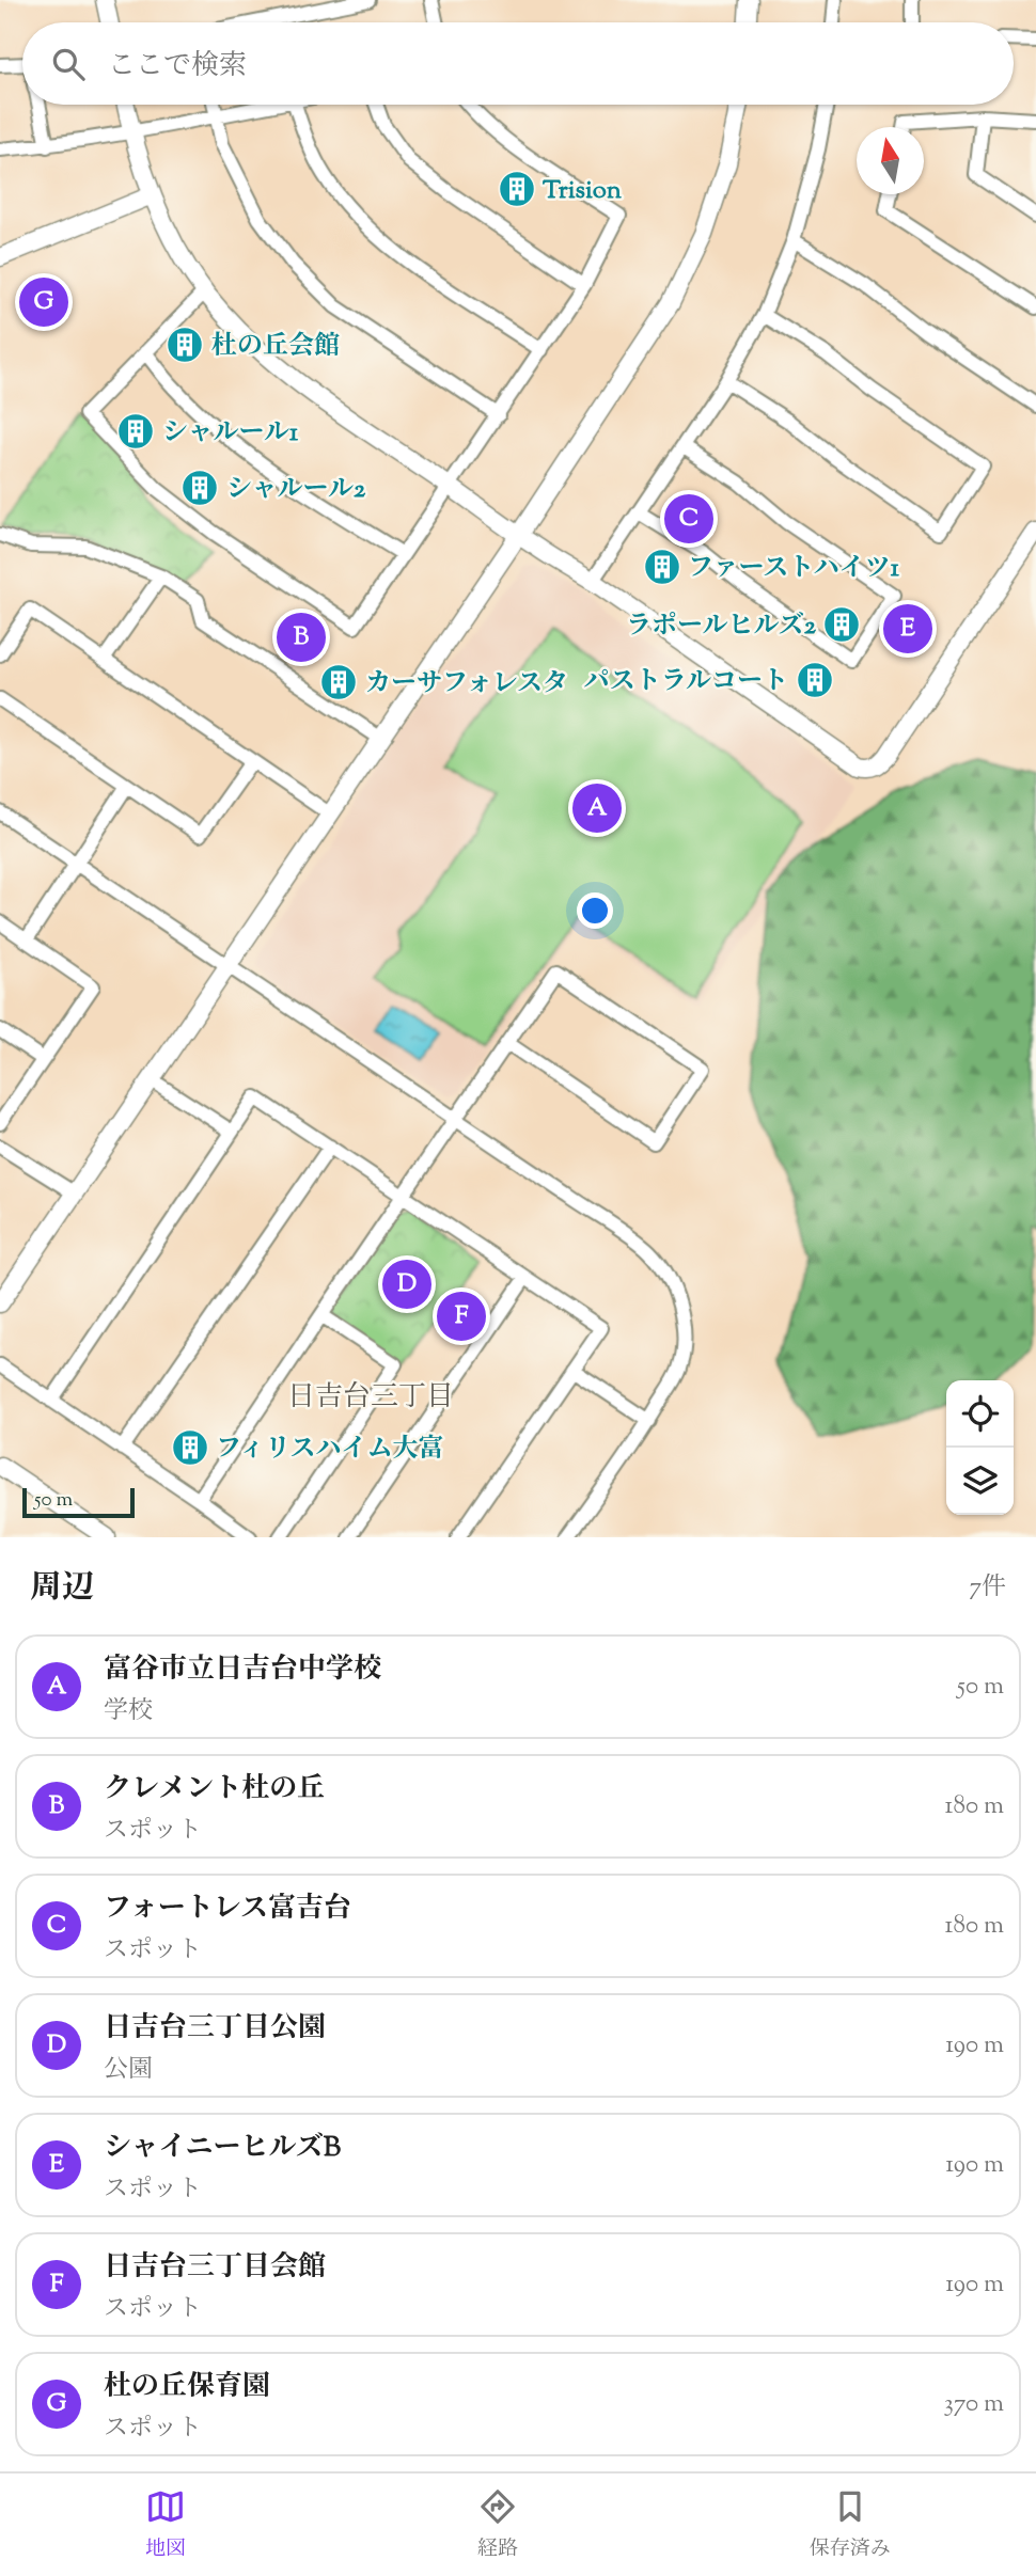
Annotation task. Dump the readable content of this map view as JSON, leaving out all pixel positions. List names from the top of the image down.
{
  "districts": ["日吉台三丁目"],
  "places": {
    "building": [
      "Trision",
      "杜の丘会館",
      "シャルール1",
      "シャルール2",
      "ファーストハイツ1",
      "ラポールヒルズ2",
      "パストラルコート",
      "カーサフォレスタ",
      "フィリスハイム大富"
    ]
  },
  "scale_bar": "50 m",
  "north": "top",
  "page": {
    "search": "ここで検索",
    "pins": [
      "G",
      "C",
      "E",
      "B",
      "A",
      "D",
      "F"
    ],
    "scale": "50 m",
    "heading": ["周辺", "7件"],
    "list": [
      {
        "mark": "A",
        "name": "富谷市立日吉台中学校",
        "note": "学校",
        "value": "50 m"
      },
      {
        "mark": "B",
        "name": "クレメント杜の丘",
        "note": "スポット",
        "value": "180 m"
      },
      {
        "mark": "C",
        "name": "フォートレス富吉台",
        "note": "スポット",
        "value": "180 m"
      },
      {
        "mark": "D",
        "name": "日吉台三丁目公園",
        "note": "公園",
        "value": "190 m"
      },
      {
        "mark": "E",
        "name": "シャイニーヒルズB",
        "note": "スポット",
        "value": "190 m"
      },
      {
        "mark": "F",
        "name": "日吉台三丁目会館",
        "note": "スポット",
        "value": "190 m"
      },
      {
        "mark": "G",
        "name": "杜の丘保育園",
        "note": "スポット",
        "value": "370 m"
      }
    ],
    "nav": ["地図", "経路", "保存済み"]
  }
}
